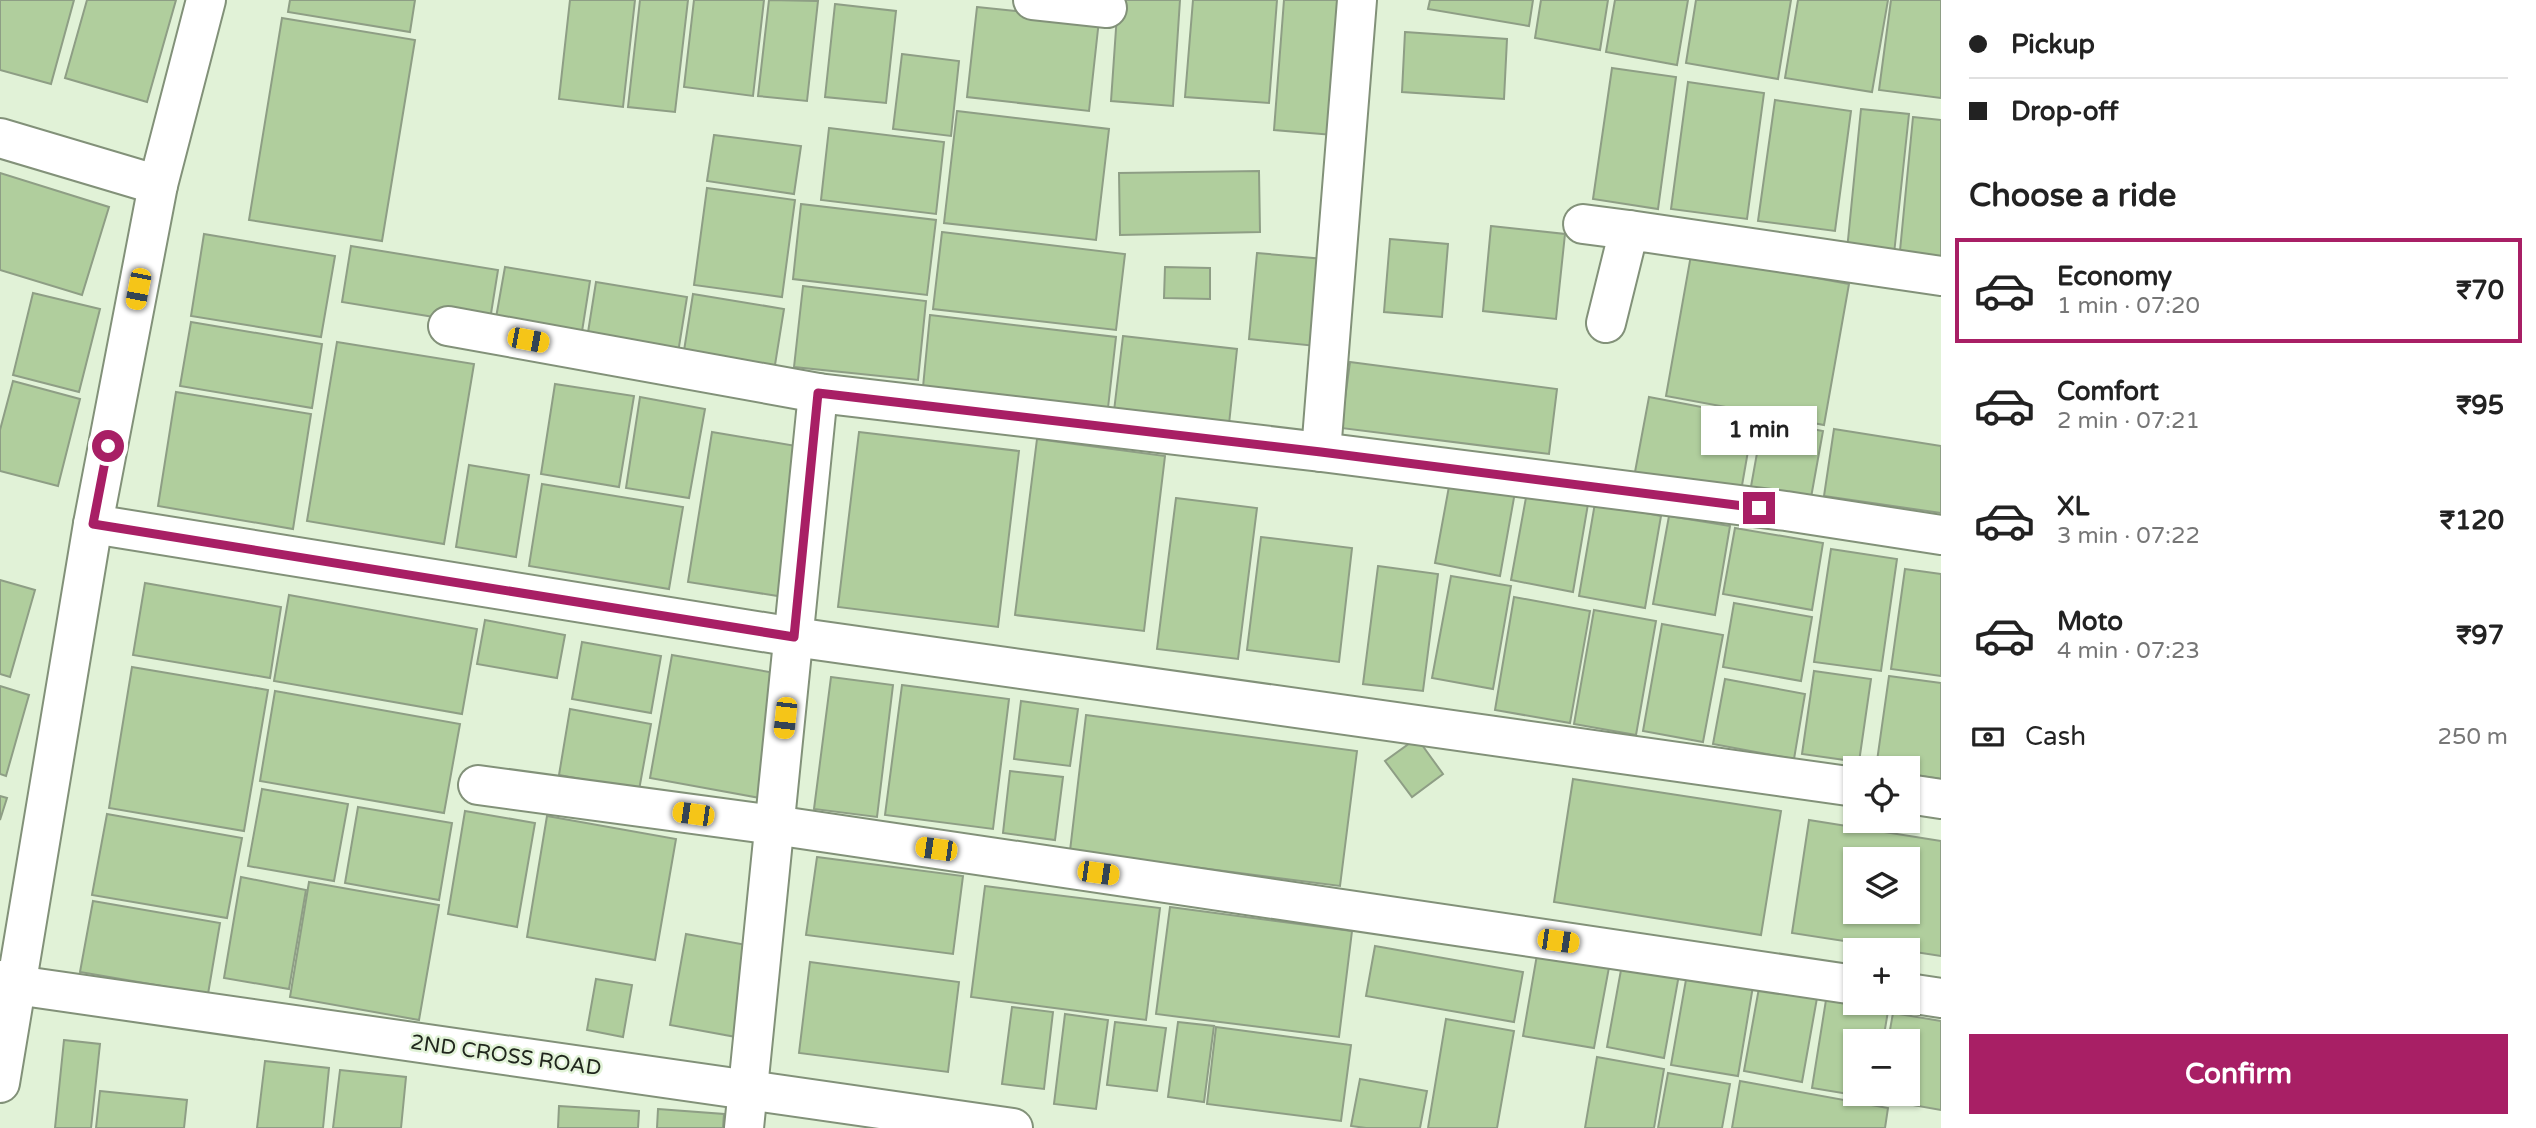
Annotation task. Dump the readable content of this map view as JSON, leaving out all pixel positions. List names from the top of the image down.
{
  "streets": {
    "street": ["2ND CROSS ROAD"]
  },
  "page": {
    "banner": ["Pickup", "Drop-off"],
    "heading": "Choose a ride",
    "list": [
      {
        "name": "Economy",
        "note": "1 min · 07:20",
        "value": "₹70"
      },
      {
        "name": "Comfort",
        "note": "2 min · 07:21",
        "value": "₹95"
      },
      {
        "name": "XL",
        "note": "3 min · 07:22",
        "value": "₹120"
      },
      {
        "name": "Moto",
        "note": "4 min · 07:23",
        "value": "₹97"
      }
    ],
    "bubble": "1 min",
    "pay": ["Cash", "250 m"],
    "map_buttons": ["+", "−"],
    "buttons": "Confirm"
  }
}
